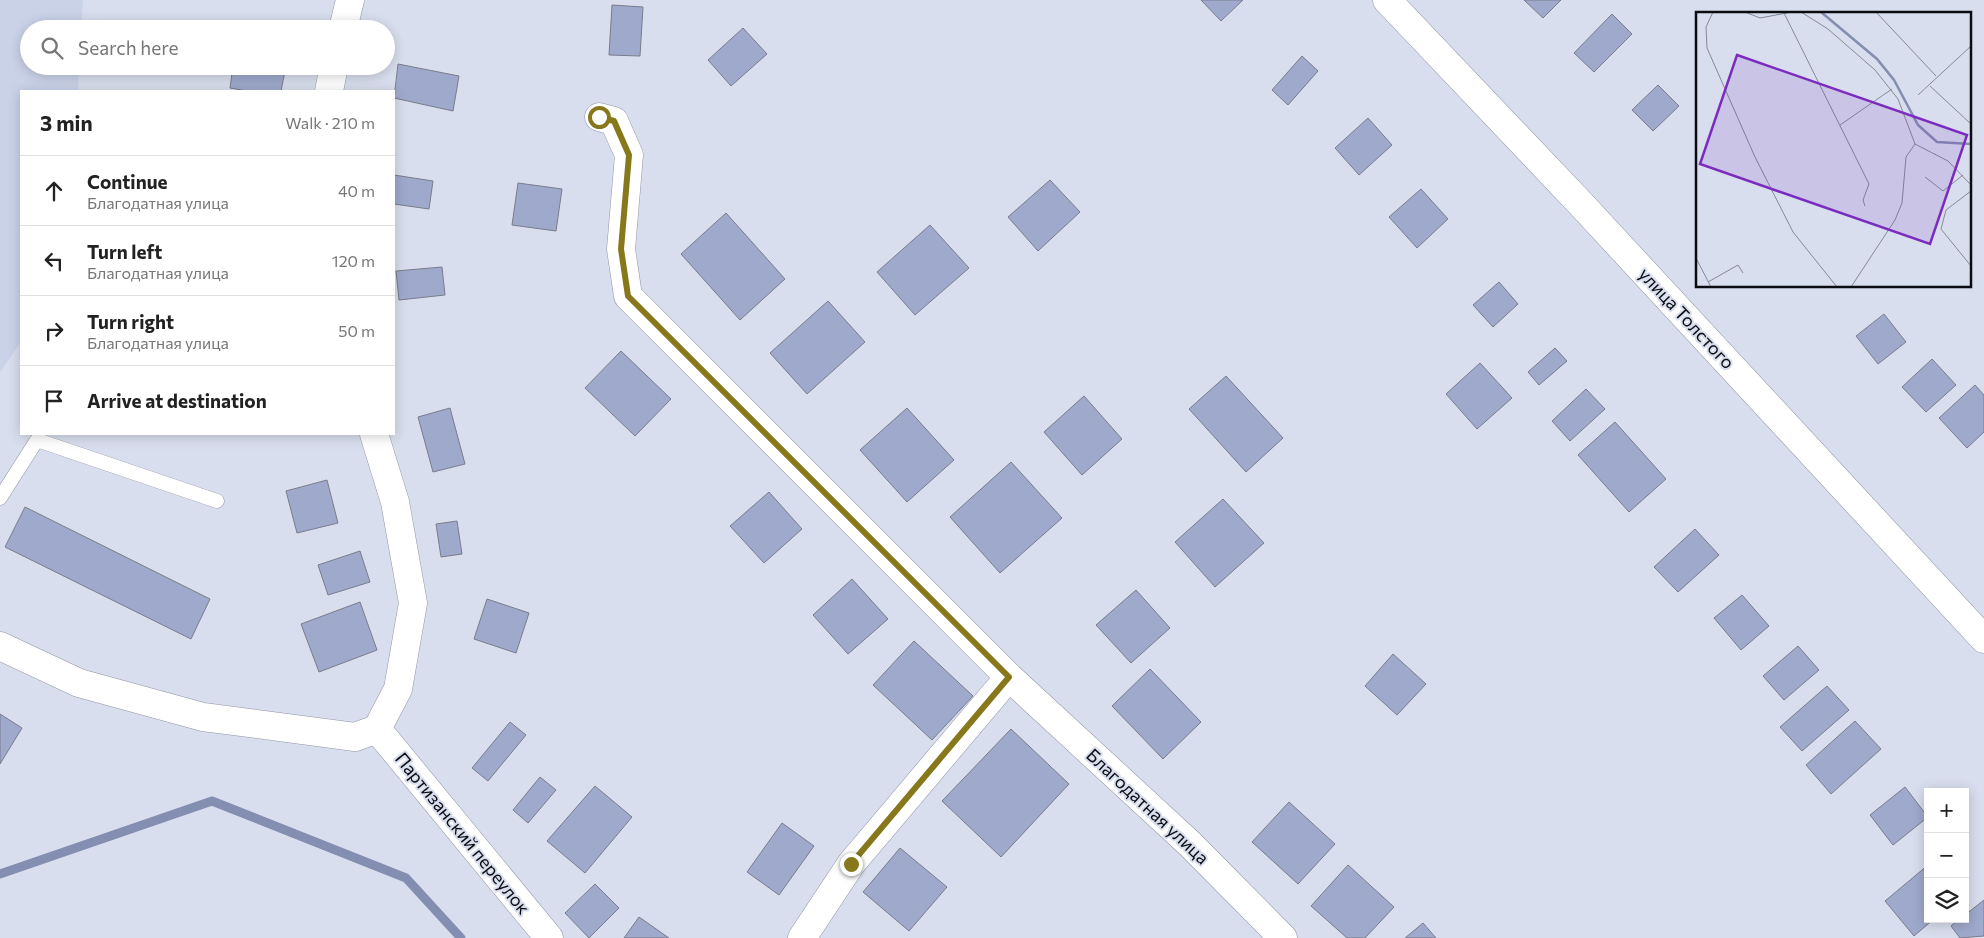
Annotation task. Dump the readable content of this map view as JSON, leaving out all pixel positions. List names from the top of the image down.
{
  "streets": {
    "street": ["улица Толстого", "Благодатная улица", "Партизанский переулок"]
  },
  "page": {
    "search": "Search here",
    "heading": ["3 min", "Walk · 210 m"],
    "list": [
      ["Continue", "Благодатная улица", "40 m"],
      ["Turn left", "Благодатная улица", "120 m"],
      ["Turn right", "Благодатная улица", "50 m"],
      "Arrive at destination"
    ],
    "map_buttons": ["+", "−"]
  }
}
